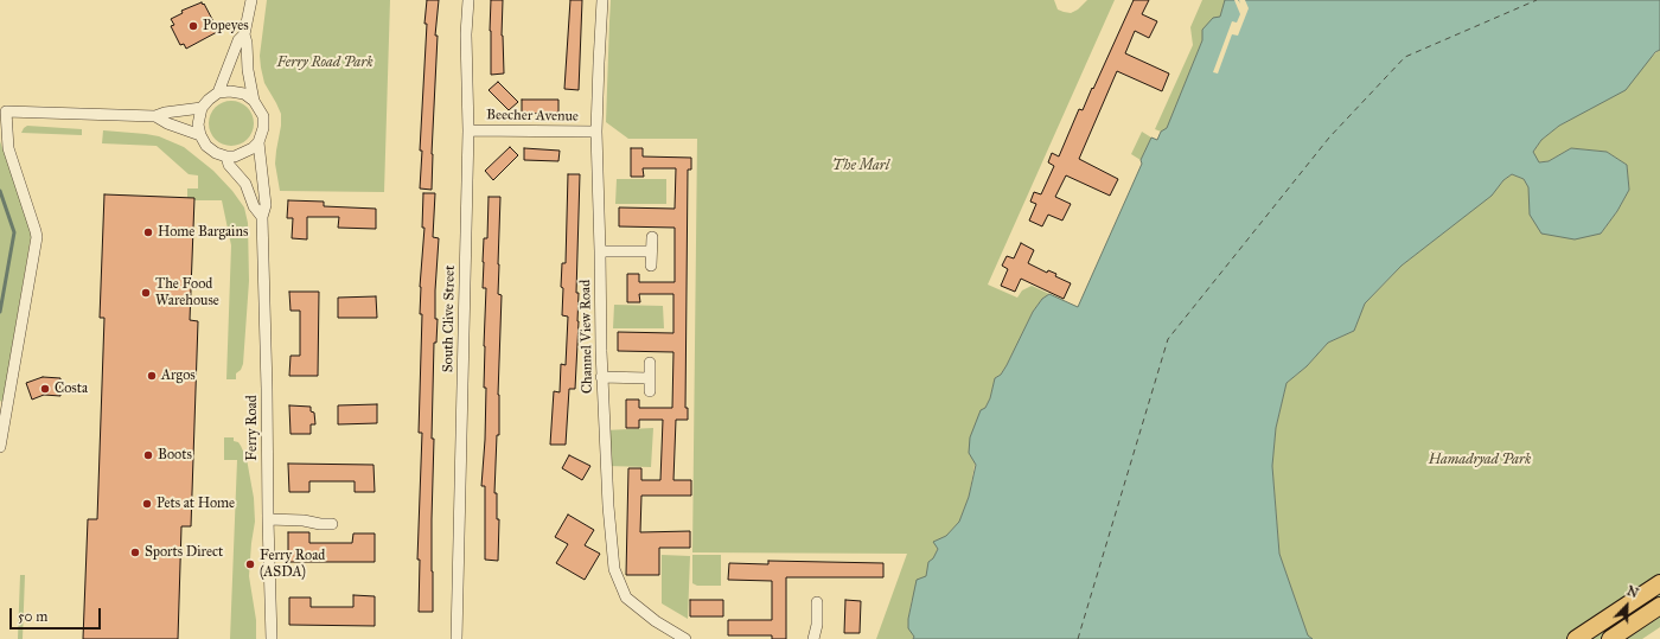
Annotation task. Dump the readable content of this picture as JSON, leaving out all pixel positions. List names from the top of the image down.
{
  "streets": {
    "street": [
      "Beecher Avenue",
      "South Clive Street",
      "Channel View Road",
      "Ferry Road"
    ]
  },
  "crossings": [
    ["Beecher Avenue", "South Clive Street"],
    ["Beecher Avenue", "Channel View Road"]
  ],
  "parks": ["Ferry Road Park", "The Marl", "Hamadryad Park"],
  "places": [
    "Popeyes",
    "Home Bargains",
    "The Food Warehouse",
    "Argos",
    "Costa",
    "Boots",
    "Pets at Home",
    "Sports Direct",
    "Ferry Road (ASDA)"
  ],
  "scale_bar": "50 m",
  "north": "top right"
}
